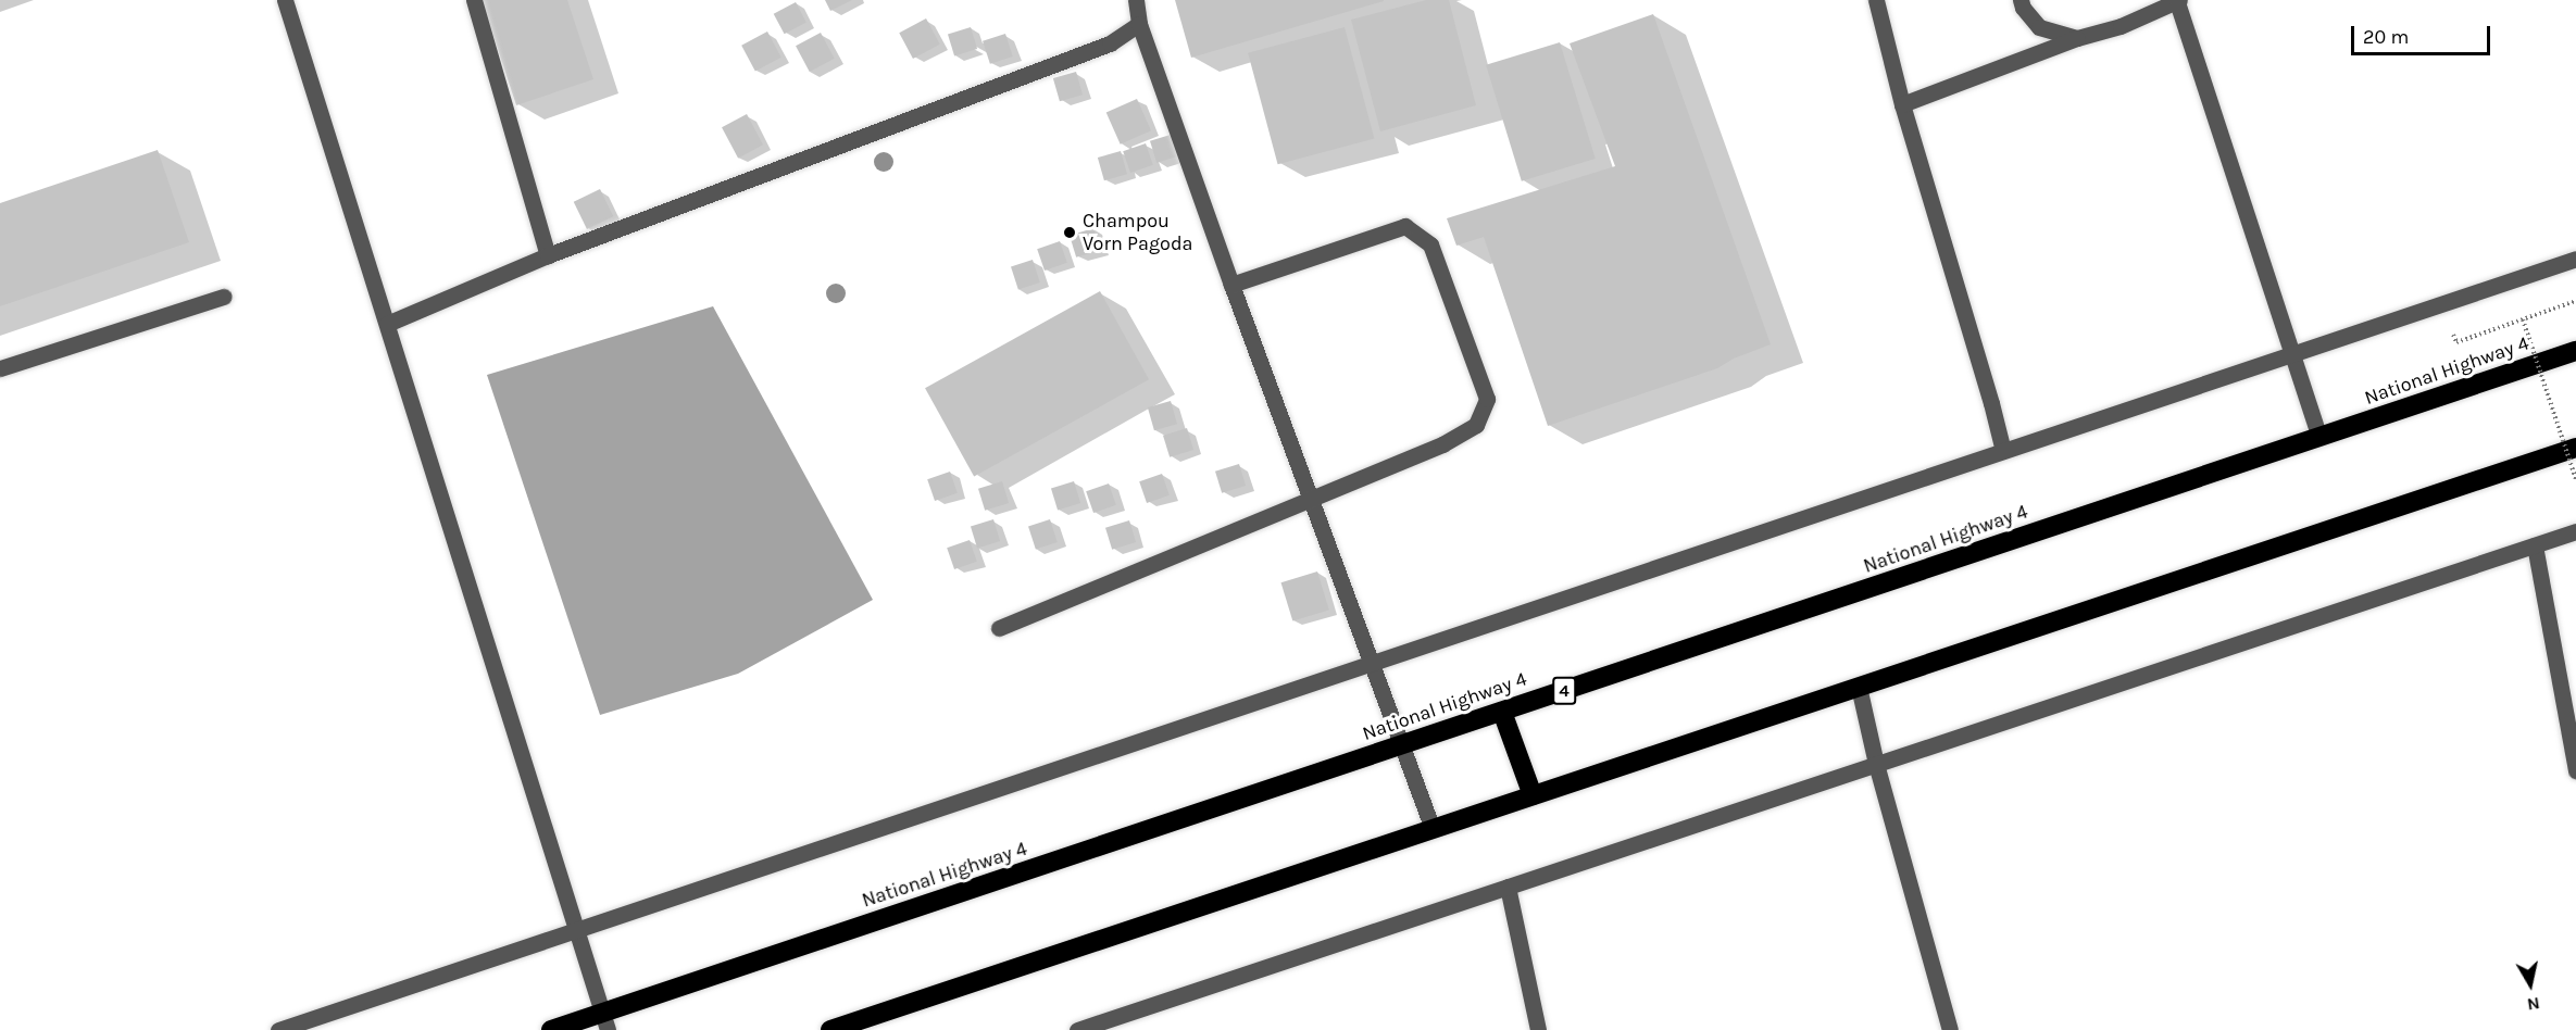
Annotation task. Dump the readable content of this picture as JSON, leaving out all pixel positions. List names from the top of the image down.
{
  "streets": {
    "highway": ["National Highway 4", "4"]
  },
  "places": ["Champou Vorn Pagoda"],
  "scale_bar": "20 m",
  "north": "bottom"
}
